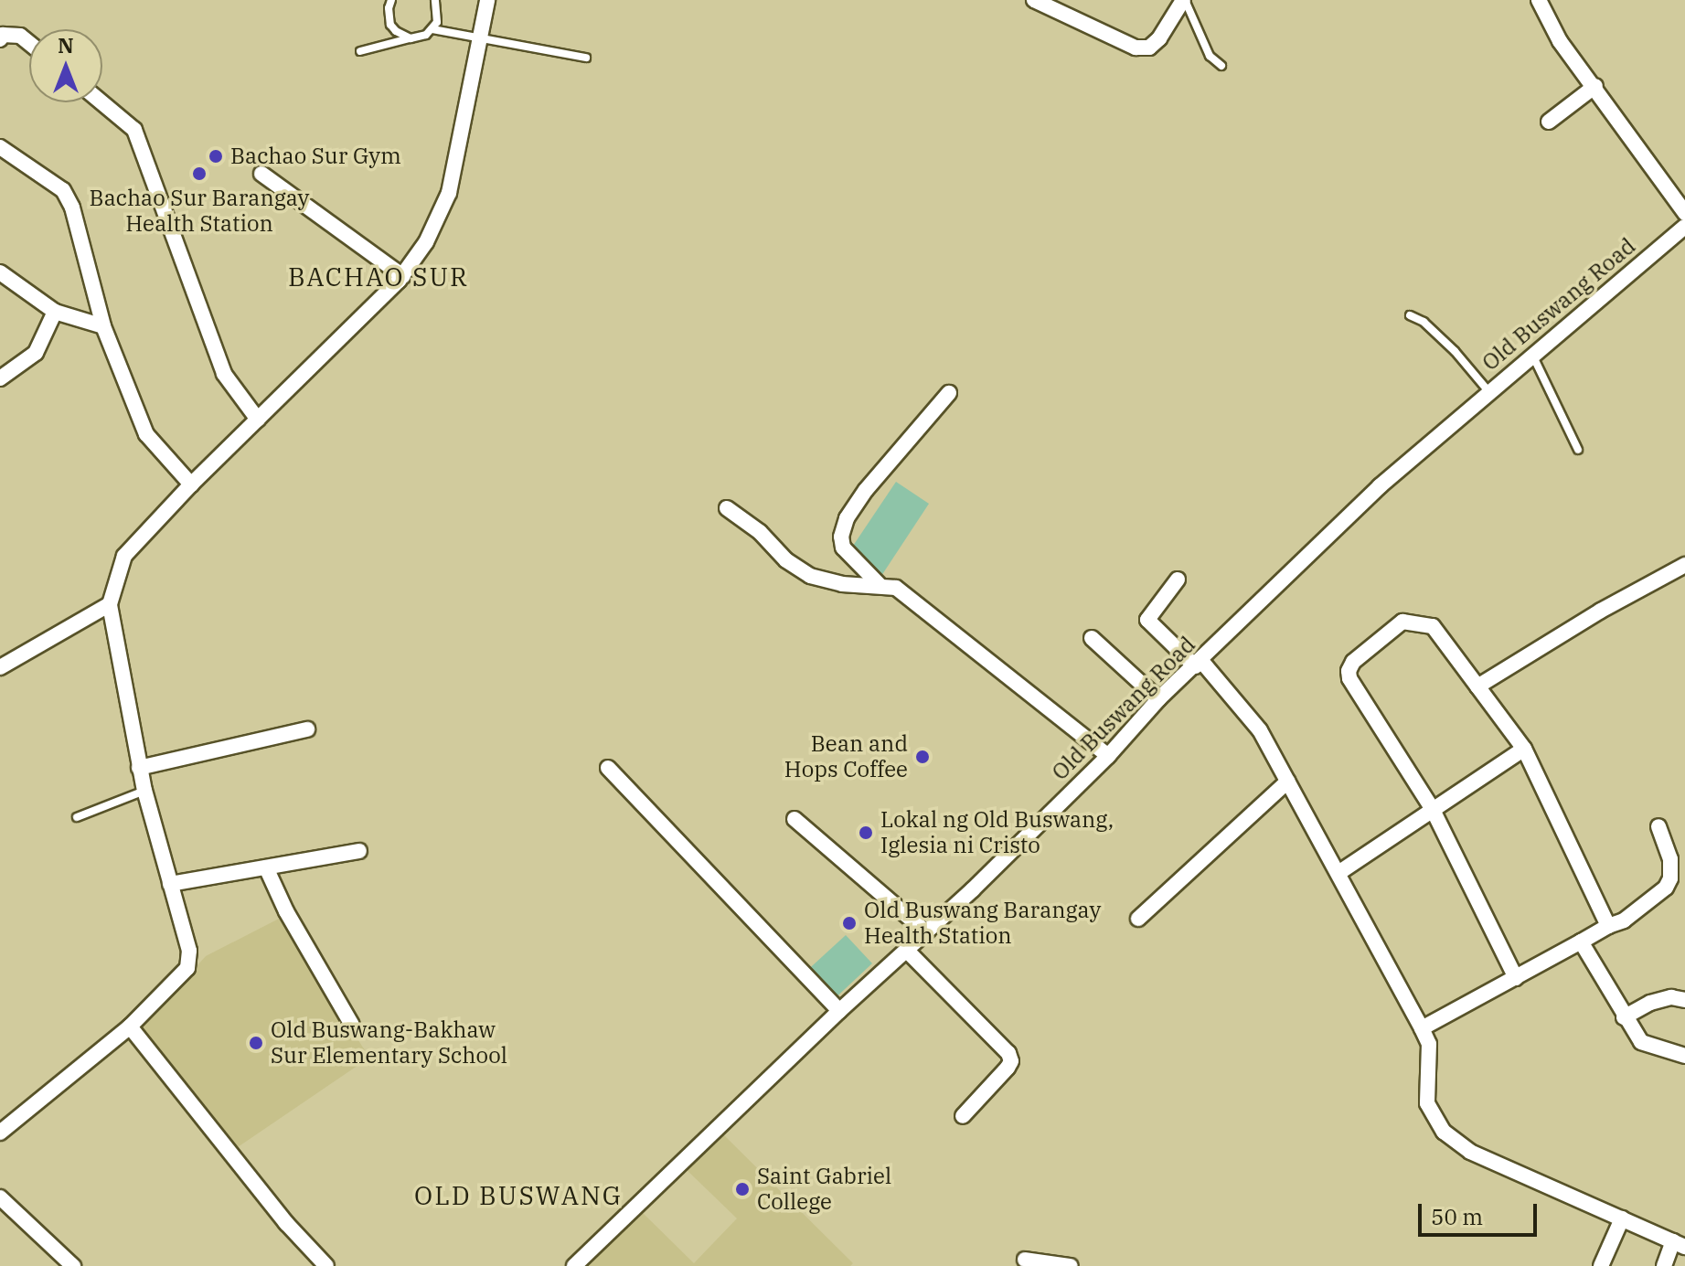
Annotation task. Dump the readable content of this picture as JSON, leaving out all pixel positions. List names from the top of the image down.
{
  "streets": {
    "street": ["Old Buswang Road"]
  },
  "districts": ["BACHAO SUR", "OLD BUSWANG"],
  "places": [
    "Bachao Sur Gym",
    "Bachao Sur Barangay Health Station",
    "Bean and Hops Coffee",
    "Lokal ng Old Buswang, Iglesia ni Cristo",
    "Old Buswang Barangay Health Station",
    "Old Buswang-Bakhaw Sur Elementary School",
    "Saint Gabriel College"
  ],
  "scale_bar": "50 m",
  "north": "top"
}
